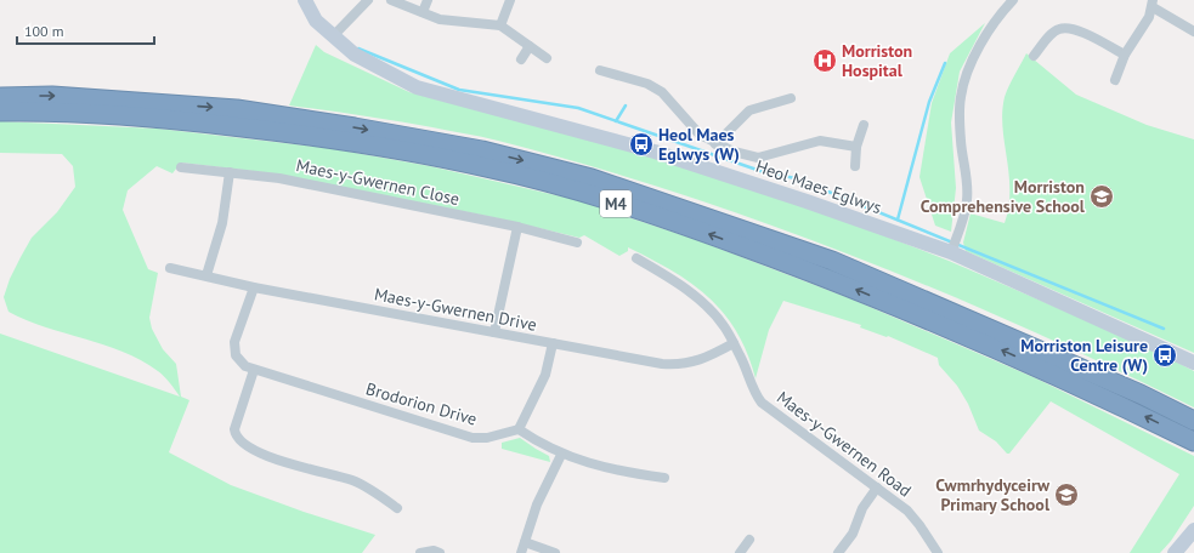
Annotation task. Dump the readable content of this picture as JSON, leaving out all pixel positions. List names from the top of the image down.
{
  "streets": {
    "highway": ["M4"],
    "street": [
      "Maes-y-Gwernen Close",
      "Heol Maes Eglwys",
      "Maes-y-Gwernen Drive",
      "Brodorion Drive",
      "Maes-y-Gwernen Road"
    ]
  },
  "crossings": [
    ["Maes-y-Gwernen Drive", "Brodorion Drive"],
    ["Maes-y-Gwernen Drive", "Maes-y-Gwernen Road"]
  ],
  "places": {
    "hospital": ["Morriston Hospital"],
    "bus stop": ["Heol Maes Eglwys (W)", "Morriston Leisure Centre (W)"],
    "school or university": ["Morriston Comprehensive School", "Cwmrhydyceirw Primary School"]
  },
  "scale_bar": "100 m"
}
